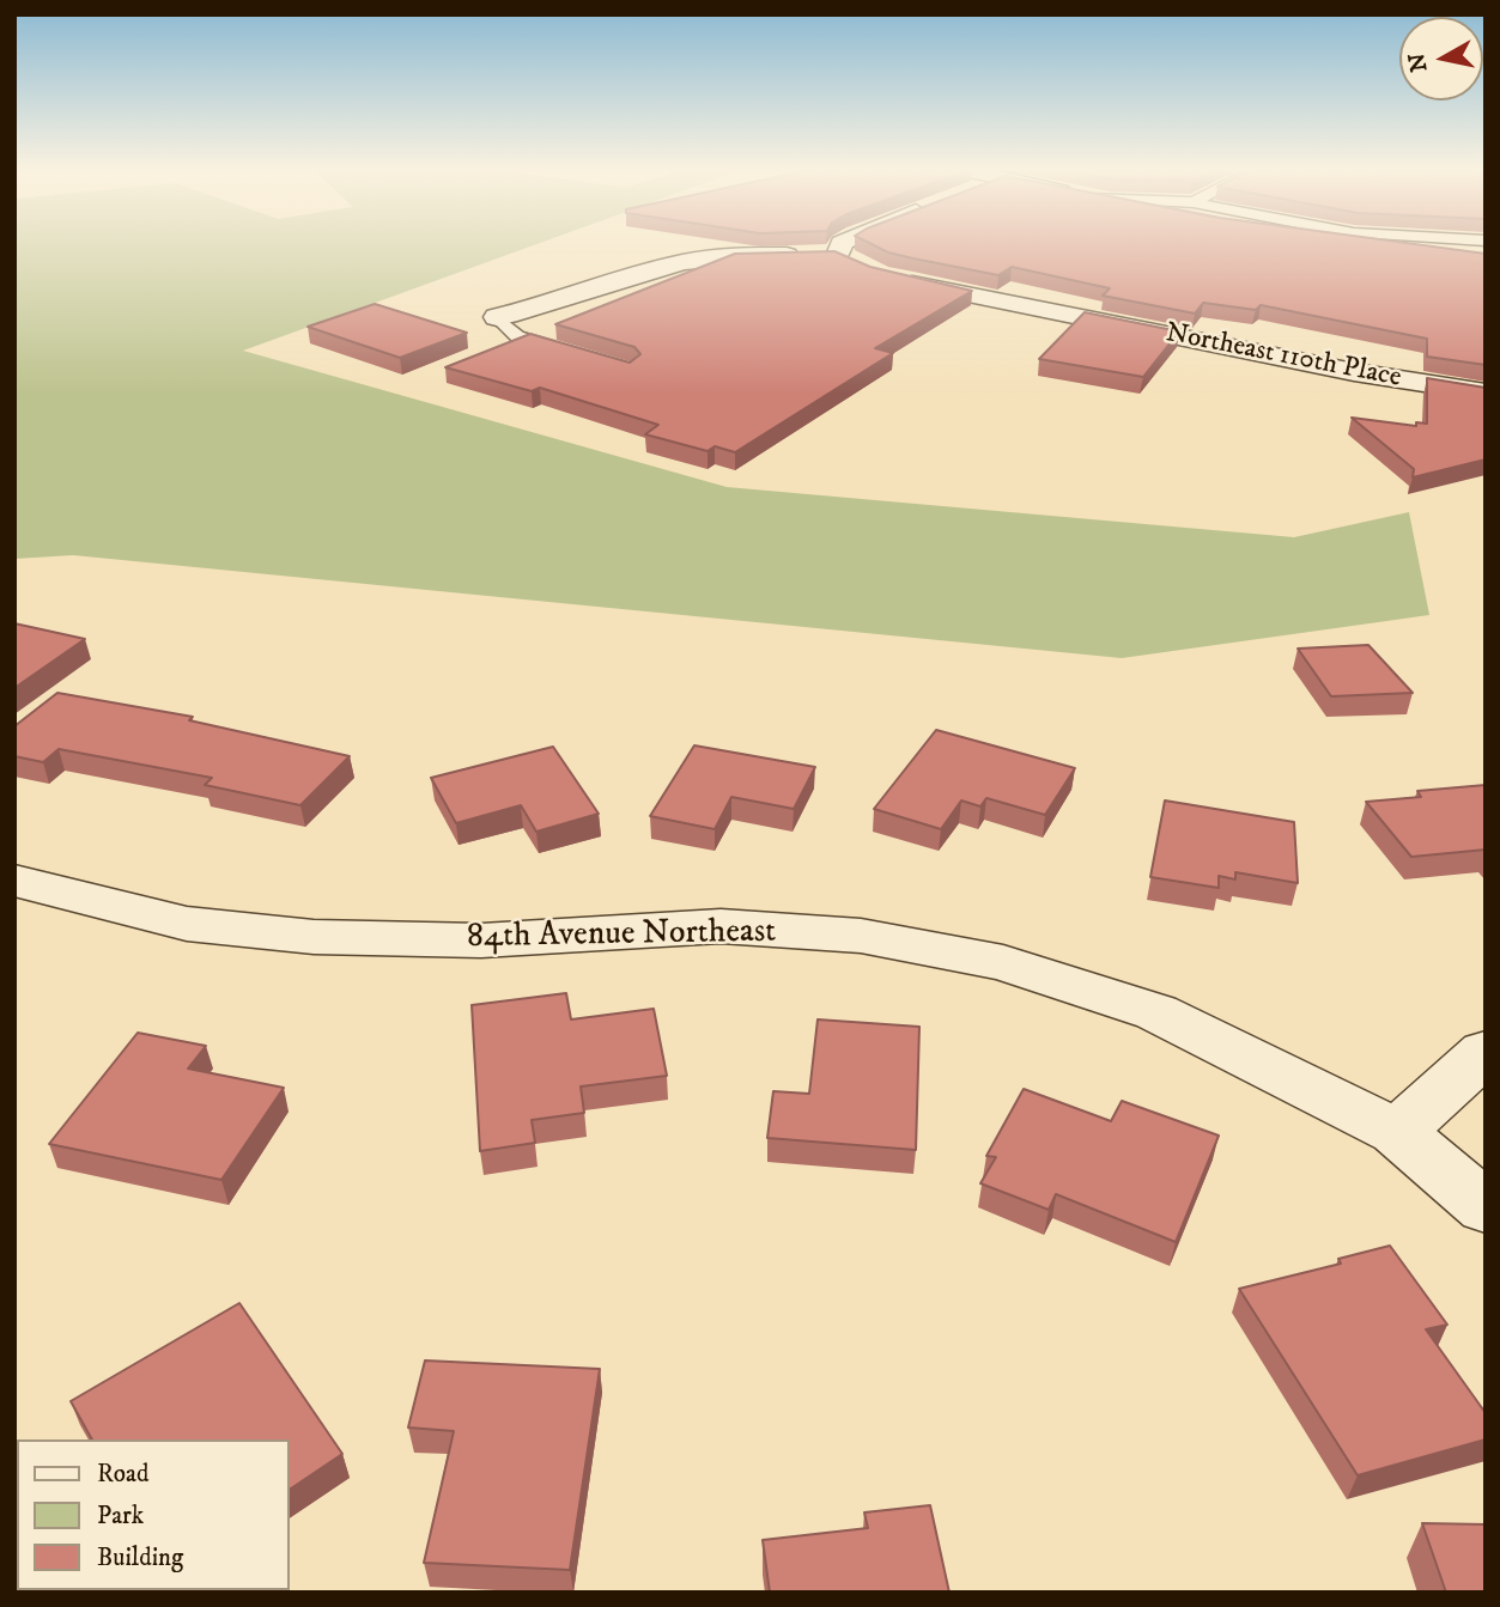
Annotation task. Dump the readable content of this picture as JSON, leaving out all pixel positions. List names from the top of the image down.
{
  "streets": {
    "street": ["Northeast 110th Place", "84th Avenue Northeast"]
  },
  "legend": ["Road", "Park", "Building"],
  "north": "left"
}
